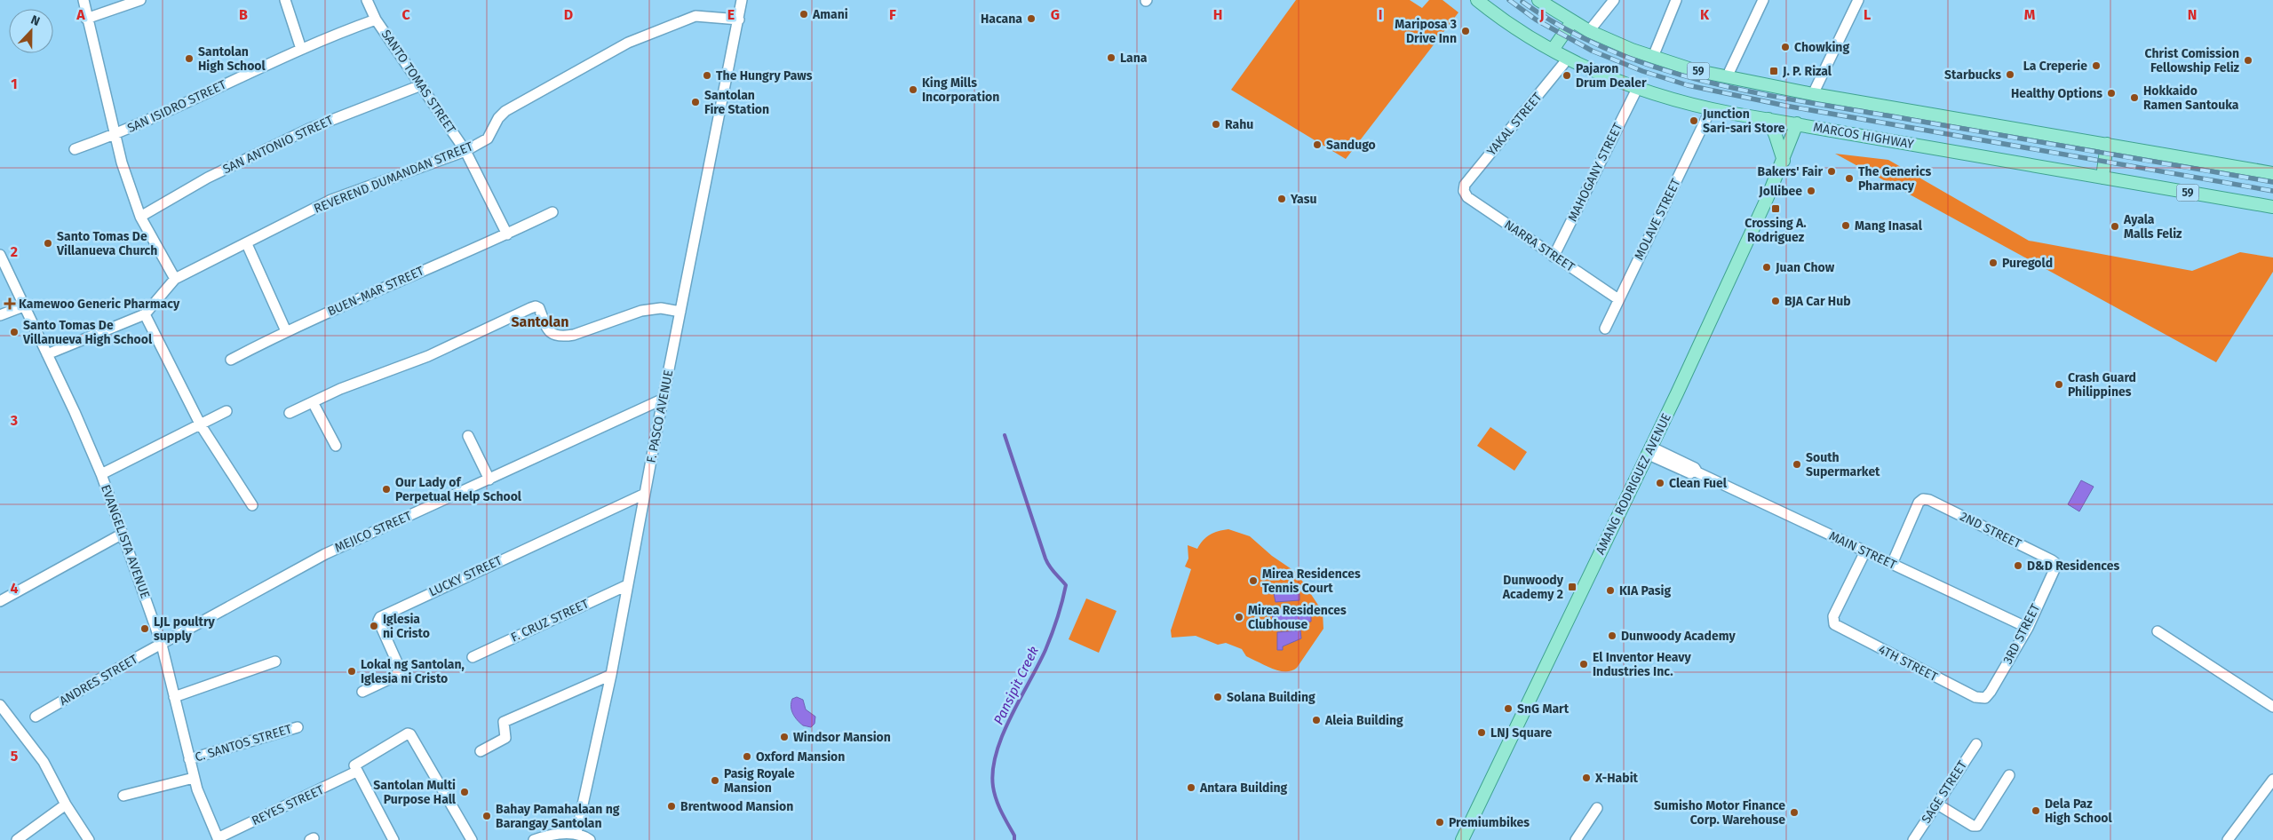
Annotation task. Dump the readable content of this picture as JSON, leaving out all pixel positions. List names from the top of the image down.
{
  "streets": {
    "main road": ["59", "MARCOS HIGHWAY", "AMANG RODRIGUEZ AVENUE"],
    "street": [
      "SANTO TOMAS STREET",
      "SAN ISIDRO STREET",
      "YAKAL STREET",
      "SAN ANTONIO STREET",
      "MAHOGANY STREET",
      "REVEREND DUMANDAN STREET",
      "MOLAVE STREET",
      "NARRA STREET",
      "BUEN-MAR STREET",
      "F. PASCO AVENUE",
      "2ND STREET",
      "MEJICO STREET",
      "EVANGELISTA AVENUE",
      "MAIN STREET",
      "LUCKY STREET",
      "F. CRUZ STREET",
      "3RD STREET",
      "4TH STREET",
      "ANDRES STREET",
      "C. SANTOS STREET",
      "SAGE STREET",
      "REYES STREET"
    ]
  },
  "crossings": [
    ["SANTO TOMAS STREET", "SAN ISIDRO STREET"],
    ["SANTO TOMAS STREET", "SAN ANTONIO STREET"],
    ["SANTO TOMAS STREET", "REVEREND DUMANDAN STREET"],
    ["SANTO TOMAS STREET", "BUEN-MAR STREET"],
    ["YAKAL STREET", "MARCOS HIGHWAY"],
    ["YAKAL STREET", "NARRA STREET"],
    ["MARCOS HIGHWAY", "MAHOGANY STREET"],
    ["MARCOS HIGHWAY", "MOLAVE STREET"],
    ["MARCOS HIGHWAY", "AMANG RODRIGUEZ AVENUE"],
    ["MAHOGANY STREET", "NARRA STREET"],
    ["REVEREND DUMANDAN STREET", "F. PASCO AVENUE"],
    ["REVEREND DUMANDAN STREET", "EVANGELISTA AVENUE"],
    ["MOLAVE STREET", "NARRA STREET"],
    ["F. PASCO AVENUE", "MEJICO STREET"],
    ["F. PASCO AVENUE", "LUCKY STREET"],
    ["F. PASCO AVENUE", "F. CRUZ STREET"],
    ["AMANG RODRIGUEZ AVENUE", "MAIN STREET"],
    ["2ND STREET", "MAIN STREET"],
    ["2ND STREET", "3RD STREET"],
    ["MEJICO STREET", "EVANGELISTA AVENUE"],
    ["MEJICO STREET", "ANDRES STREET"],
    ["EVANGELISTA AVENUE", "ANDRES STREET"],
    ["EVANGELISTA AVENUE", "C. SANTOS STREET"],
    ["EVANGELISTA AVENUE", "REYES STREET"],
    ["MAIN STREET", "3RD STREET"],
    ["MAIN STREET", "4TH STREET"],
    ["3RD STREET", "4TH STREET"]
  ],
  "districts": ["Santolan"],
  "water": ["Pansipit Creek"],
  "places": {
    "other": [
      "Amani",
      "Hacana",
      "Mariposa 3 Drive Inn",
      "Chowking",
      "Lana",
      "Santolan High School",
      "Christ Comission Fellowship Feliz",
      "La Creperie",
      "Starbucks",
      "The Hungry Paws",
      "Pajaron Drum Dealer",
      "King Mills Incorporation",
      "Healthy Options",
      "Hokkaido Ramen Santouka",
      "Santolan Fire Station",
      "Junction Sari-sari Store",
      "Rahu",
      "Sandugo",
      "Bakers' Fair",
      "The Generics Pharmacy",
      "Jollibee",
      "Yasu",
      "Mang Inasal",
      "Ayala Malls Feliz",
      "Santo Tomas De Villanueva Church",
      "Puregold",
      "Juan Chow",
      "BJA Car Hub",
      "Santo Tomas De Villanueva High School",
      "Crash Guard Philippines",
      "South Supermarket",
      "Clean Fuel",
      "Our Lady of Perpetual Help School",
      "D&D Residences",
      "Mirea Residences Tennis Court",
      "KIA Pasig",
      "Mirea Residences Clubhouse",
      "Iglesia ni Cristo",
      "LJL poultry supply",
      "Dunwoody Academy",
      "El Inventor Heavy Industries Inc.",
      "Lokal ng Santolan, Iglesia ni Cristo",
      "Solana Building",
      "SnG Mart",
      "Aleia Building",
      "LNJ Square",
      "Windsor Mansion",
      "Oxford Mansion",
      "X-Habit",
      "Pasig Royale Mansion",
      "Antara Building",
      "Santolan Multi Purpose Hall",
      "Brentwood Mansion",
      "Dela Paz High School",
      "Sumisho Motor Finance Corp. Warehouse",
      "Bahay Pamahalaan ng Barangay Santolan",
      "Premiumbikes"
    ],
    "transit": ["J. P. Rizal", "Crossing A. Rodriguez", "Dunwoody Academy 2"],
    "health": ["Kamewoo Generic Pharmacy"]
  },
  "north": "top",
  "grid": {
    "columns": [
      "A",
      "B",
      "C",
      "D",
      "E",
      "F",
      "G",
      "H",
      "I",
      "J",
      "K",
      "L",
      "M",
      "N"
    ],
    "rows": [
      "1",
      "2",
      "3",
      "4",
      "5"
    ]
  }
}
